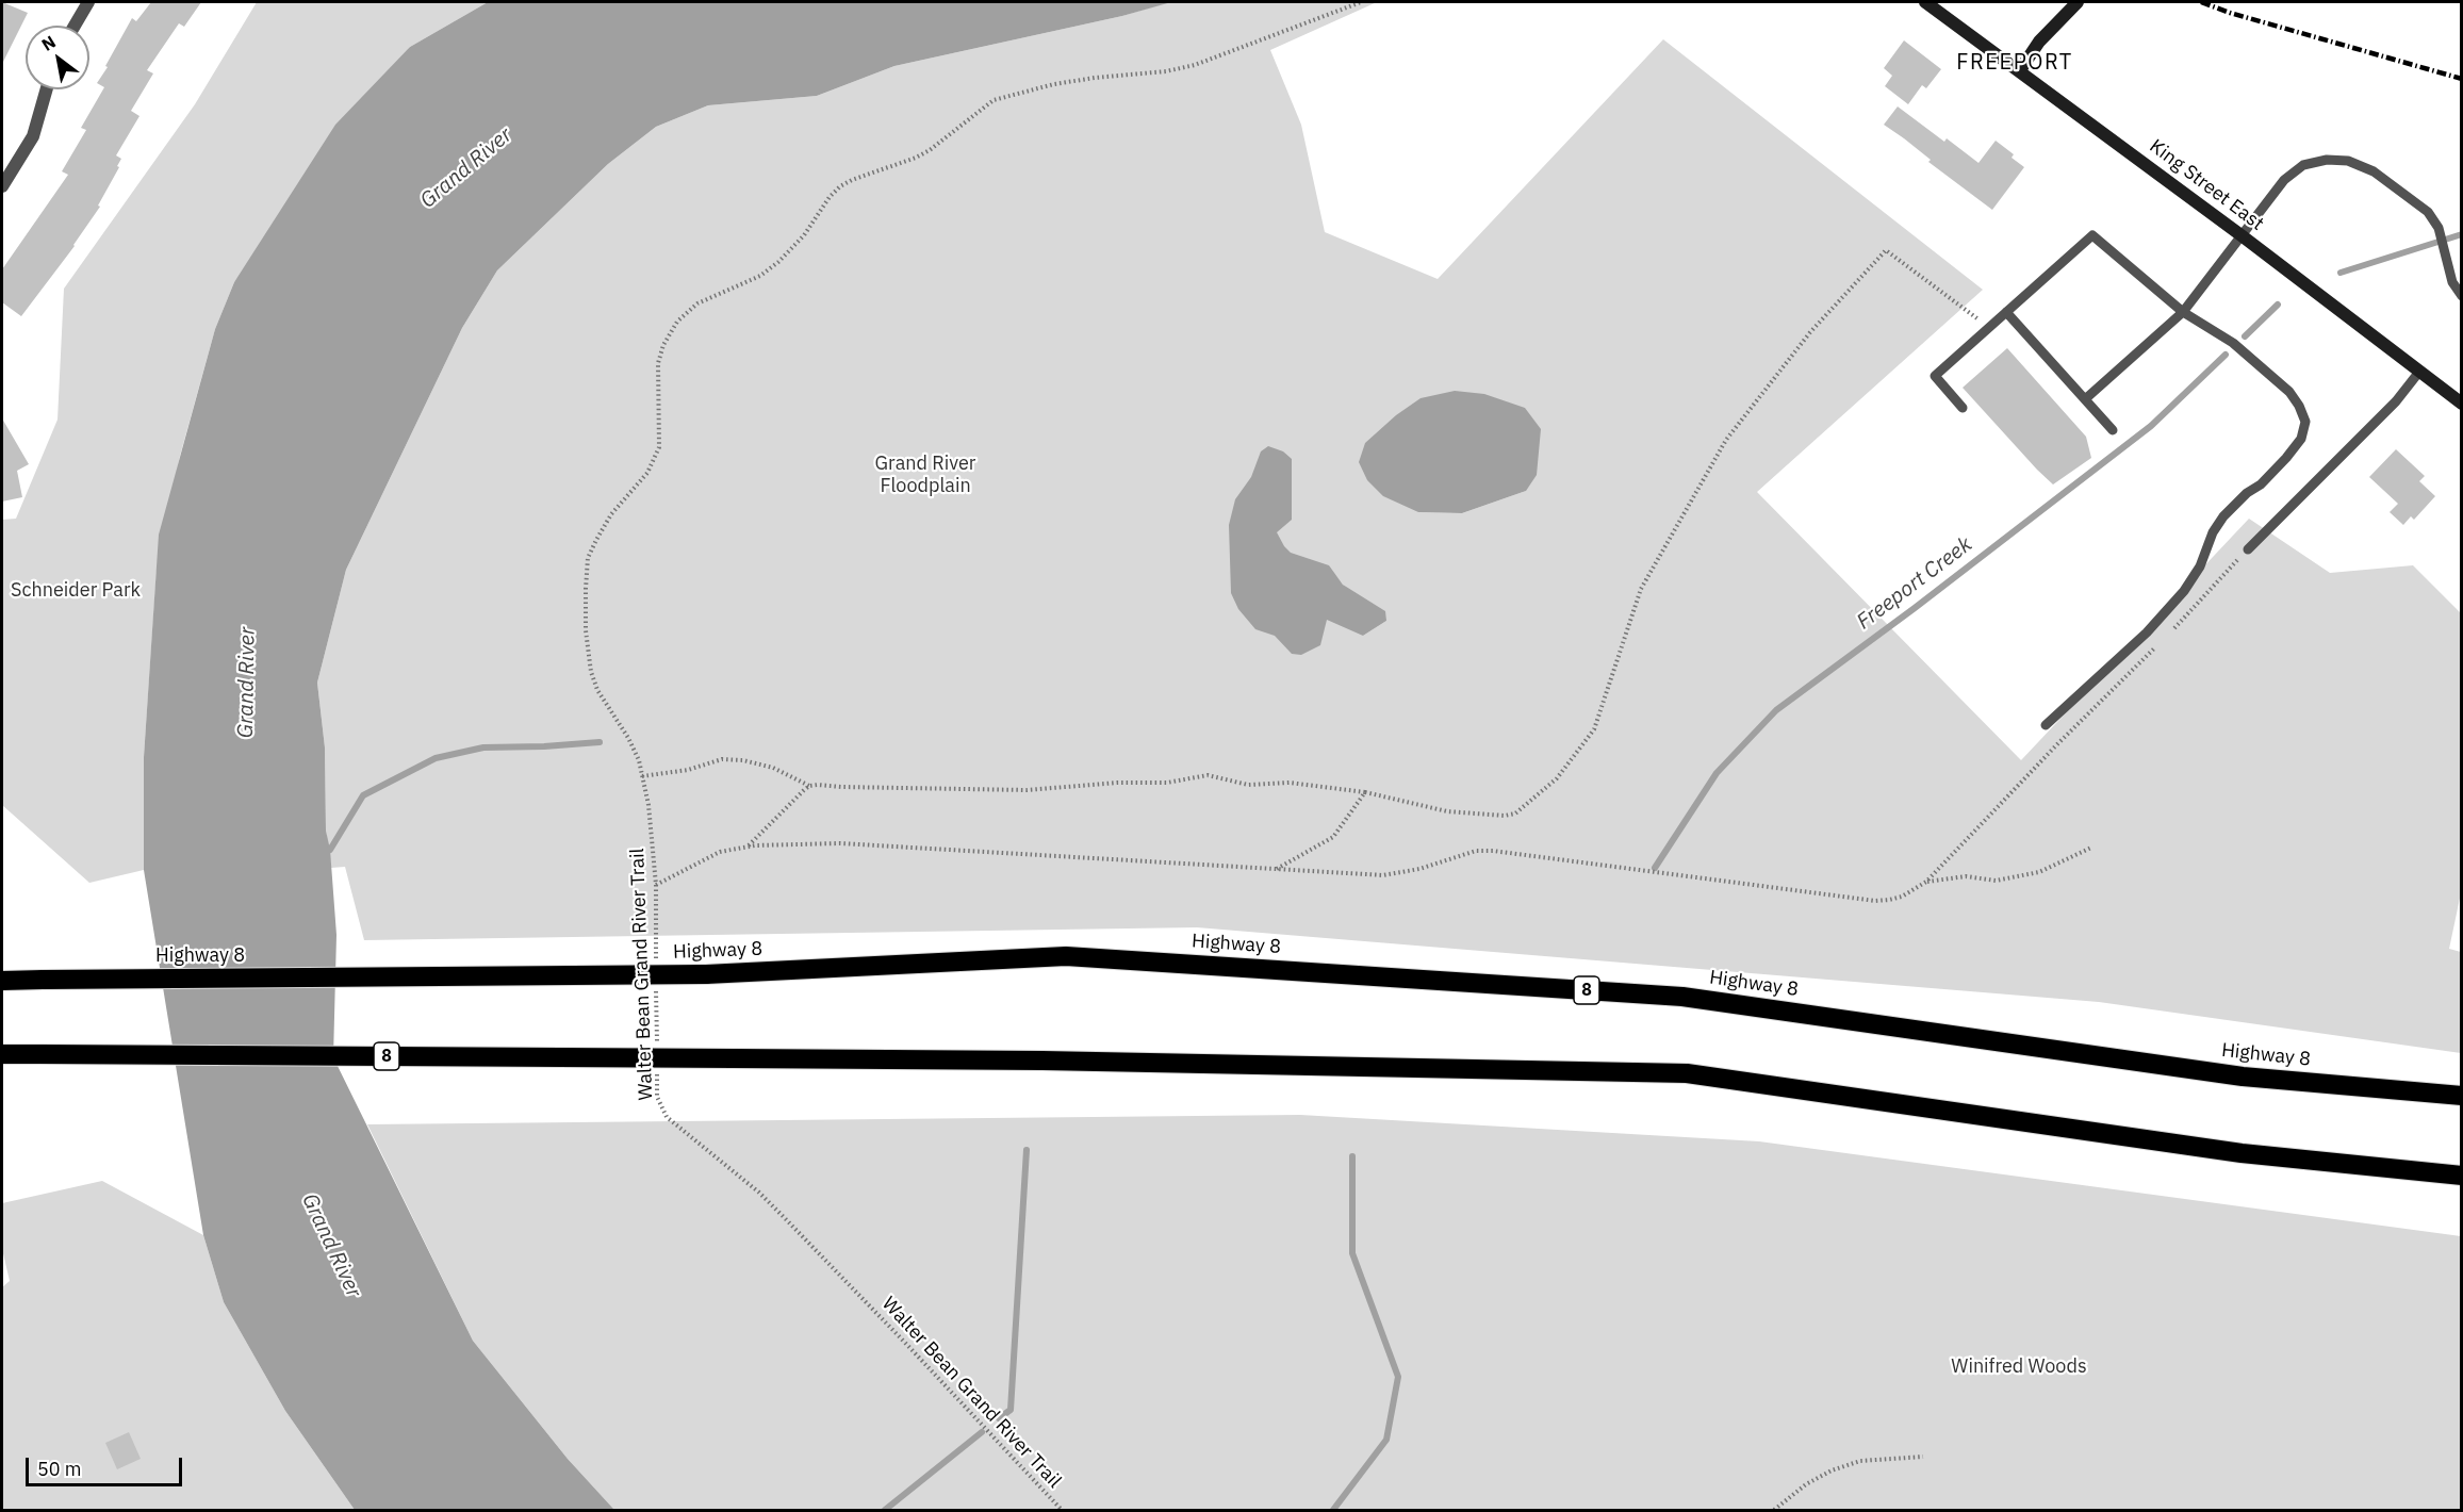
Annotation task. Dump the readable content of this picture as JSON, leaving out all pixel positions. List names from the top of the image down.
{
  "streets": {
    "highway": ["Highway 8", "8"],
    "main road": ["King Street East"],
    "path": ["Walter Bean Grand River Trail"]
  },
  "districts": ["FREEPORT"],
  "water": ["Grand River", "Freeport Creek"],
  "parks": ["Grand River Floodplain", "Schneider Park", "Winifred Woods"],
  "scale_bar": "50 m",
  "north": "top left"
}
